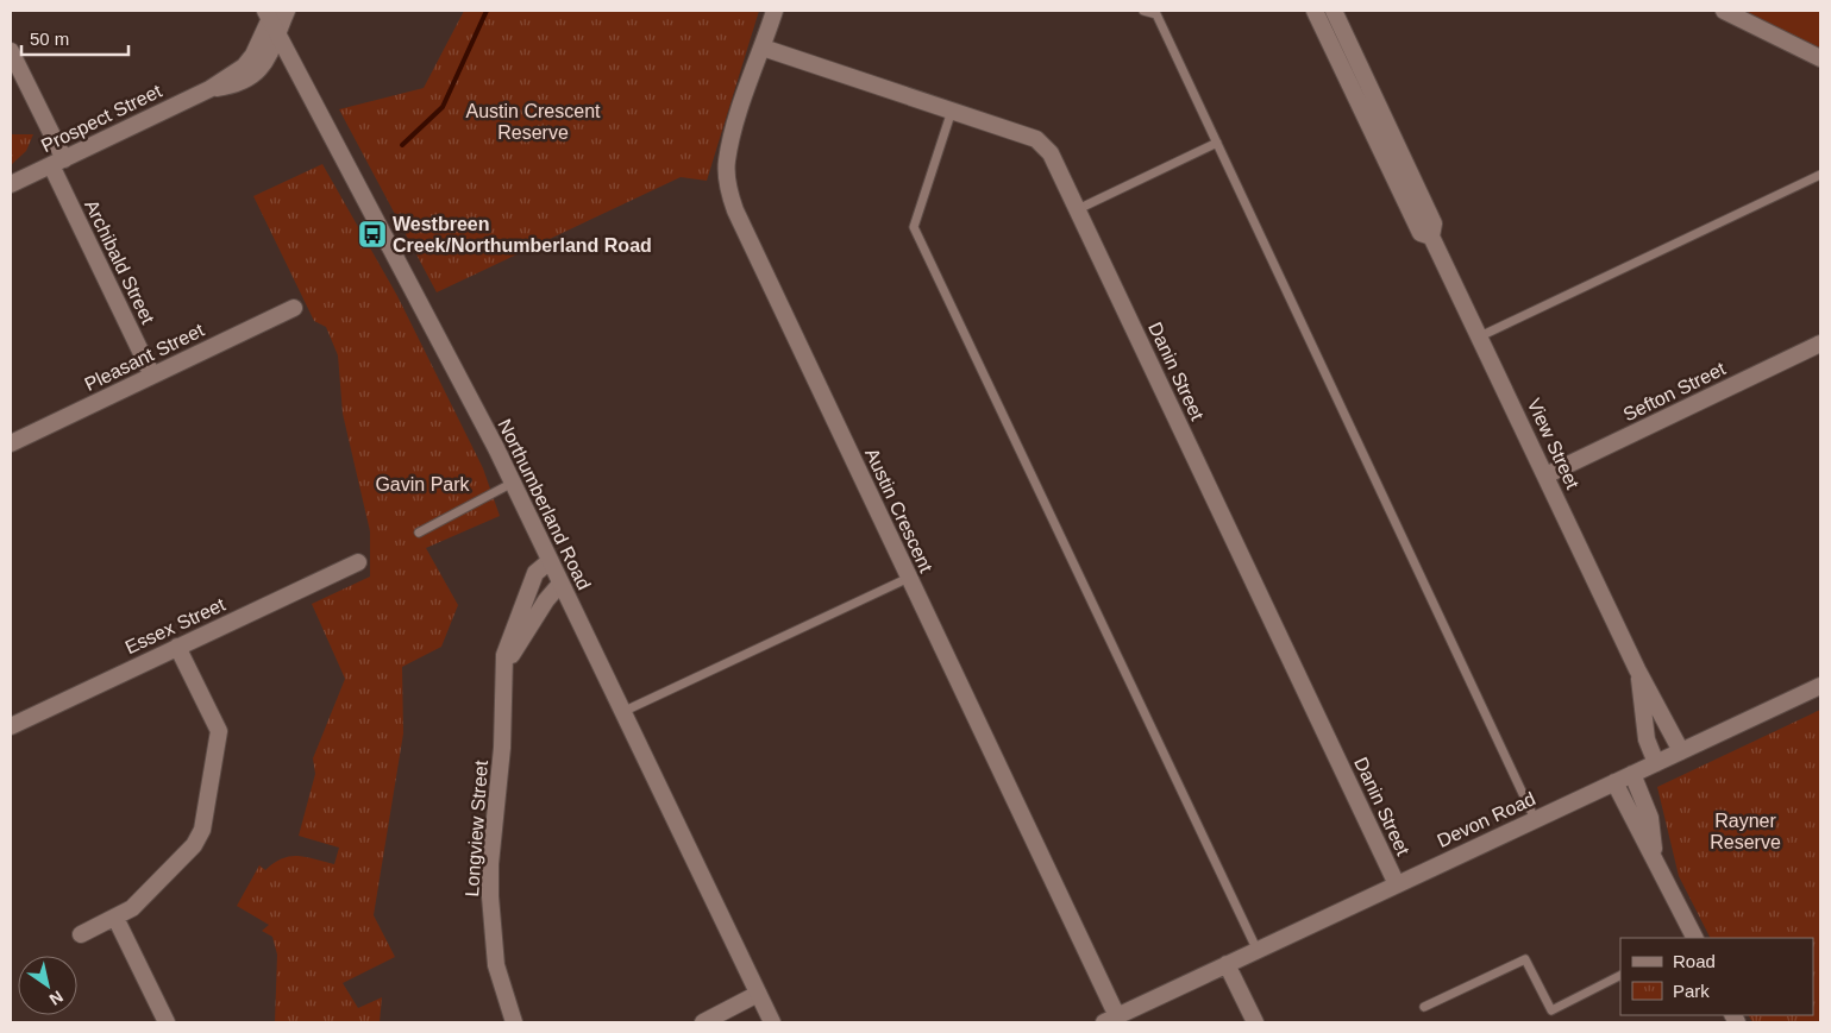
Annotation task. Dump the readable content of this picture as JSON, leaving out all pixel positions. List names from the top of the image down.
{
  "streets": {
    "street": [
      "Prospect Street",
      "Archibald Street",
      "Pleasant Street",
      "Danin Street",
      "Sefton Street",
      "View Street",
      "Northumberland Road",
      "Austin Crescent",
      "Essex Street",
      "Devon Road",
      "Longview Street"
    ]
  },
  "crossings": [
    ["Prospect Street", "Archibald Street"],
    ["Prospect Street", "Northumberland Road"],
    ["Archibald Street", "Pleasant Street"],
    ["Danin Street", "Austin Crescent"],
    ["Danin Street", "Devon Road"],
    ["Sefton Street", "View Street"],
    ["View Street", "Devon Road"],
    ["Northumberland Road", "Longview Street"],
    ["Austin Crescent", "Devon Road"]
  ],
  "parks": ["Austin Crescent Reserve", "Gavin Park", "Rayner Reserve"],
  "places": {
    "bus stop": ["Westbreen Creek/Northumberland Road"]
  },
  "legend": ["Road", "Park"],
  "scale_bar": "50 m",
  "north": "bottom right"
}
